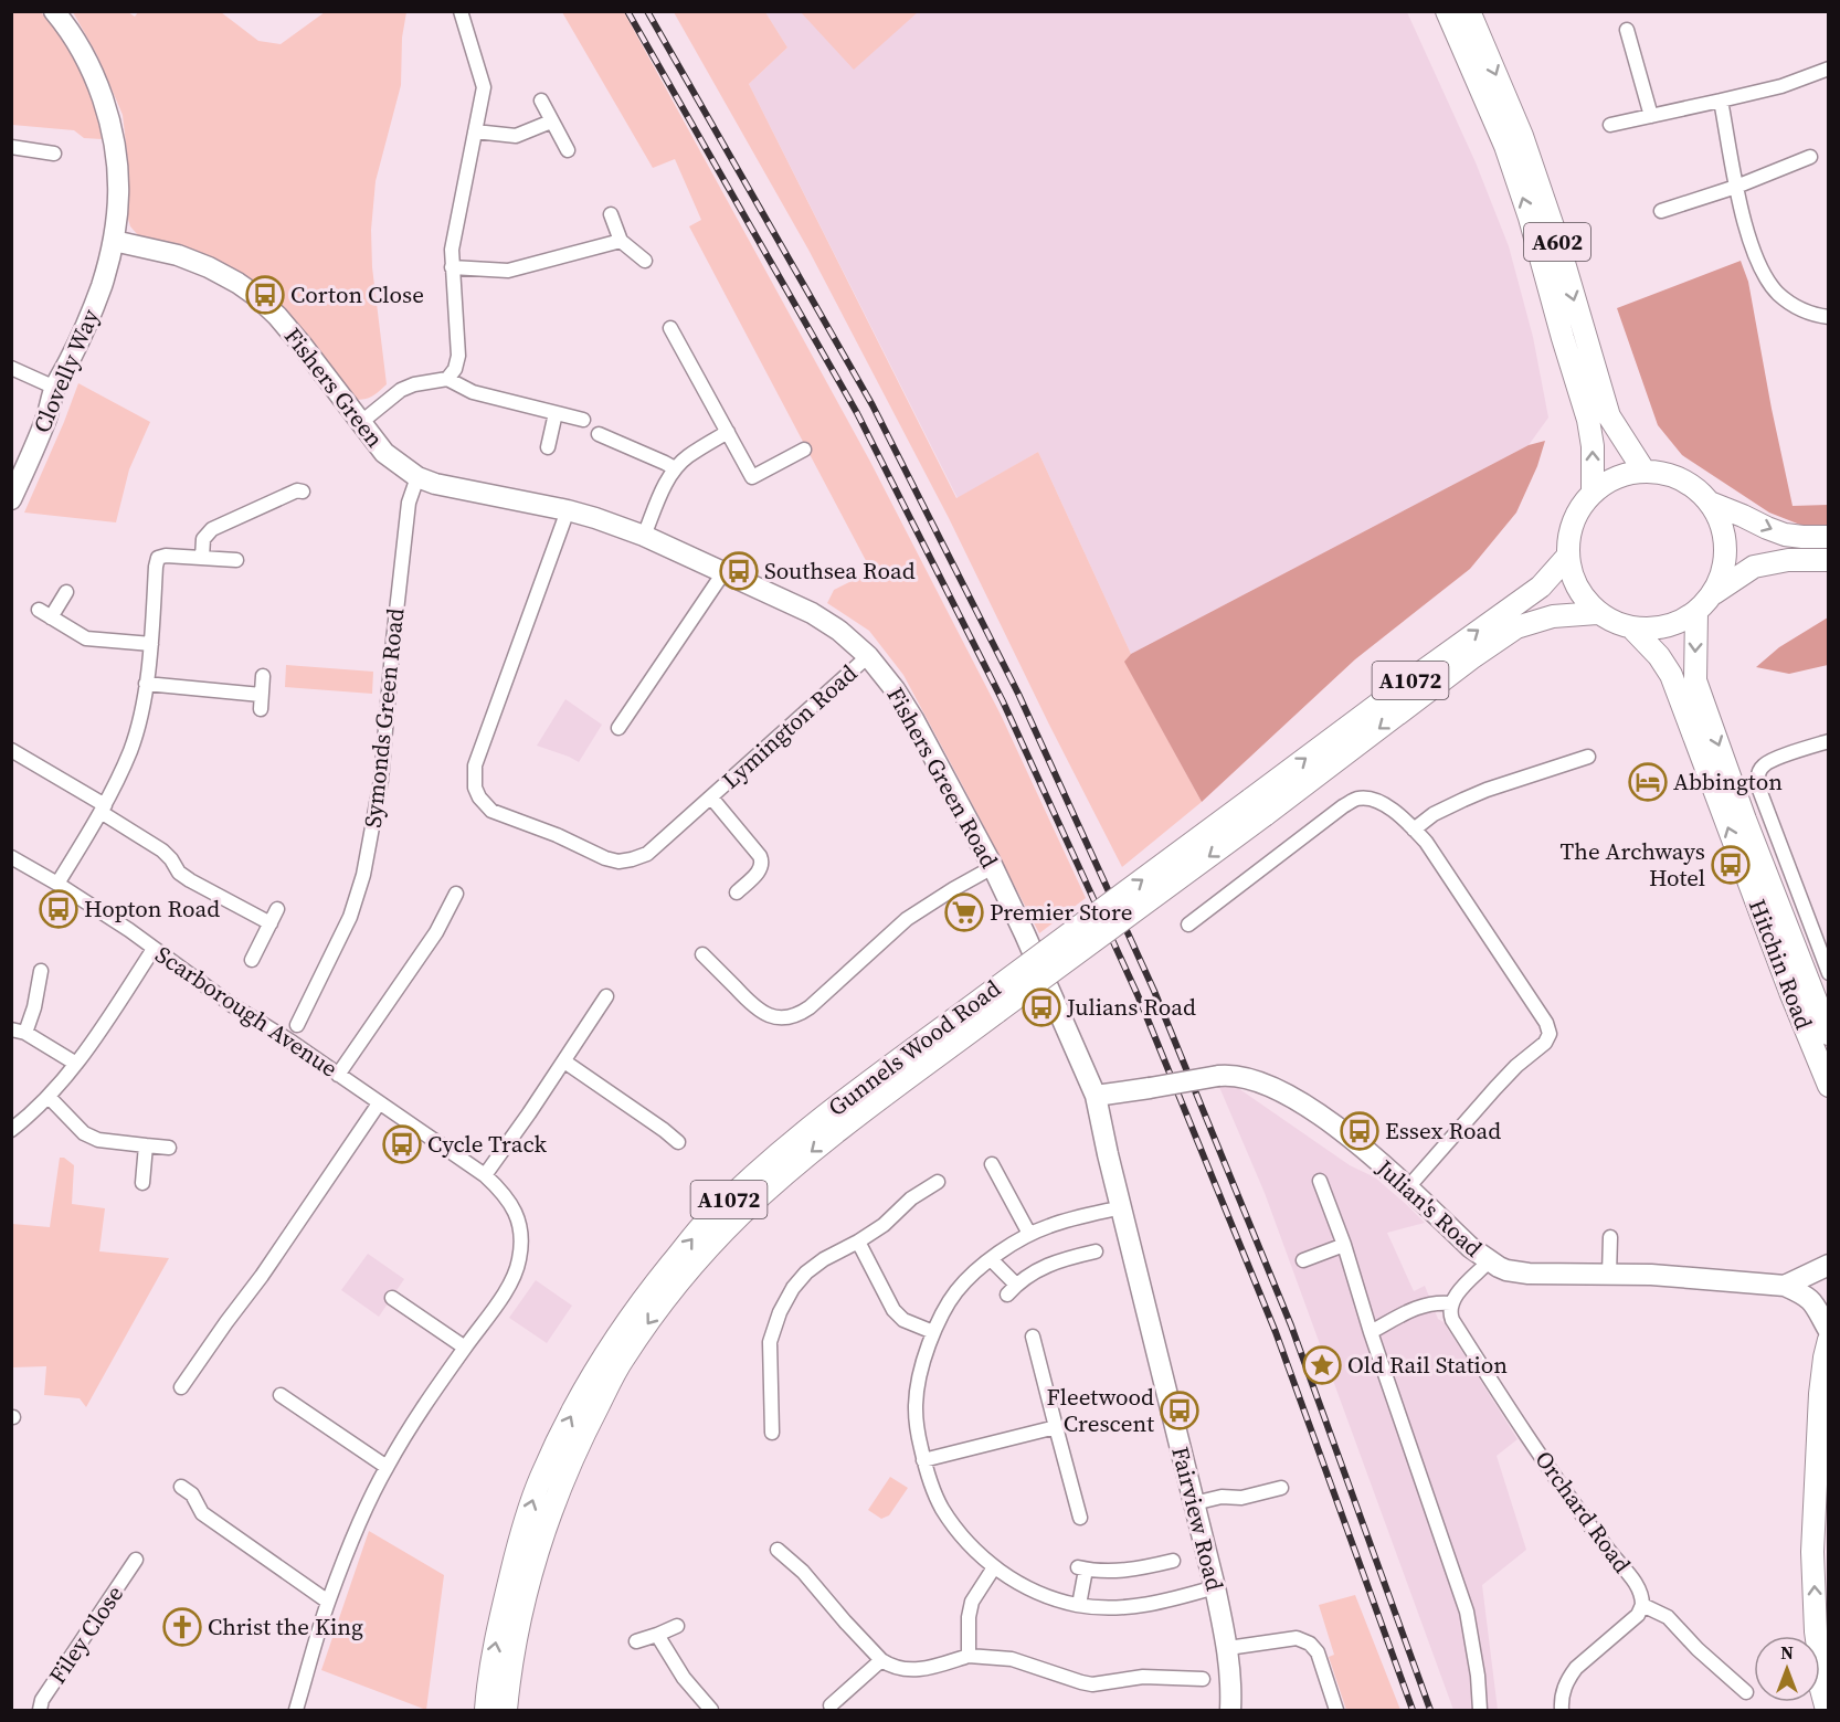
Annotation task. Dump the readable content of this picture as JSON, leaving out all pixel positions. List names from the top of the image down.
{
  "streets": {
    "main road": [
      "A602",
      "A1072",
      "Hitchin Road",
      "Gunnels Wood Road"
    ],
    "street": [
      "Clovelly Way",
      "Fishers Green",
      "Symonds Green Road",
      "Lymington Road",
      "Fishers Green Road",
      "Scarborough Avenue",
      "Julian's Road",
      "Orchard Road",
      "Fairview Road",
      "Filey Close"
    ]
  },
  "crossings": [
    ["A602", "Hitchin Road"],
    ["A602", "Gunnels Wood Road"],
    ["Clovelly Way", "Fishers Green"],
    ["Fishers Green", "Symonds Green Road"],
    ["Fishers Green", "Fishers Green Road"],
    ["Symonds Green Road", "Fishers Green Road"],
    ["Lymington Road", "Fishers Green Road"],
    ["Fishers Green Road", "Julian's Road"],
    ["Fishers Green Road", "Fairview Road"],
    ["Hitchin Road", "Gunnels Wood Road"],
    ["Julian's Road", "Fairview Road"]
  ],
  "places": {
    "bus stop": [
      "Corton Close",
      "Southsea Road",
      "The Archways Hotel",
      "Hopton Road",
      "Julians Road",
      "Essex Road",
      "Cycle Track",
      "Fleetwood Crescent"
    ],
    "hotel": ["Abbington"],
    "supermarket": ["Premier Store"],
    "place": ["Old Rail Station"],
    "church": ["Christ the King"]
  },
  "north": "top"
}
